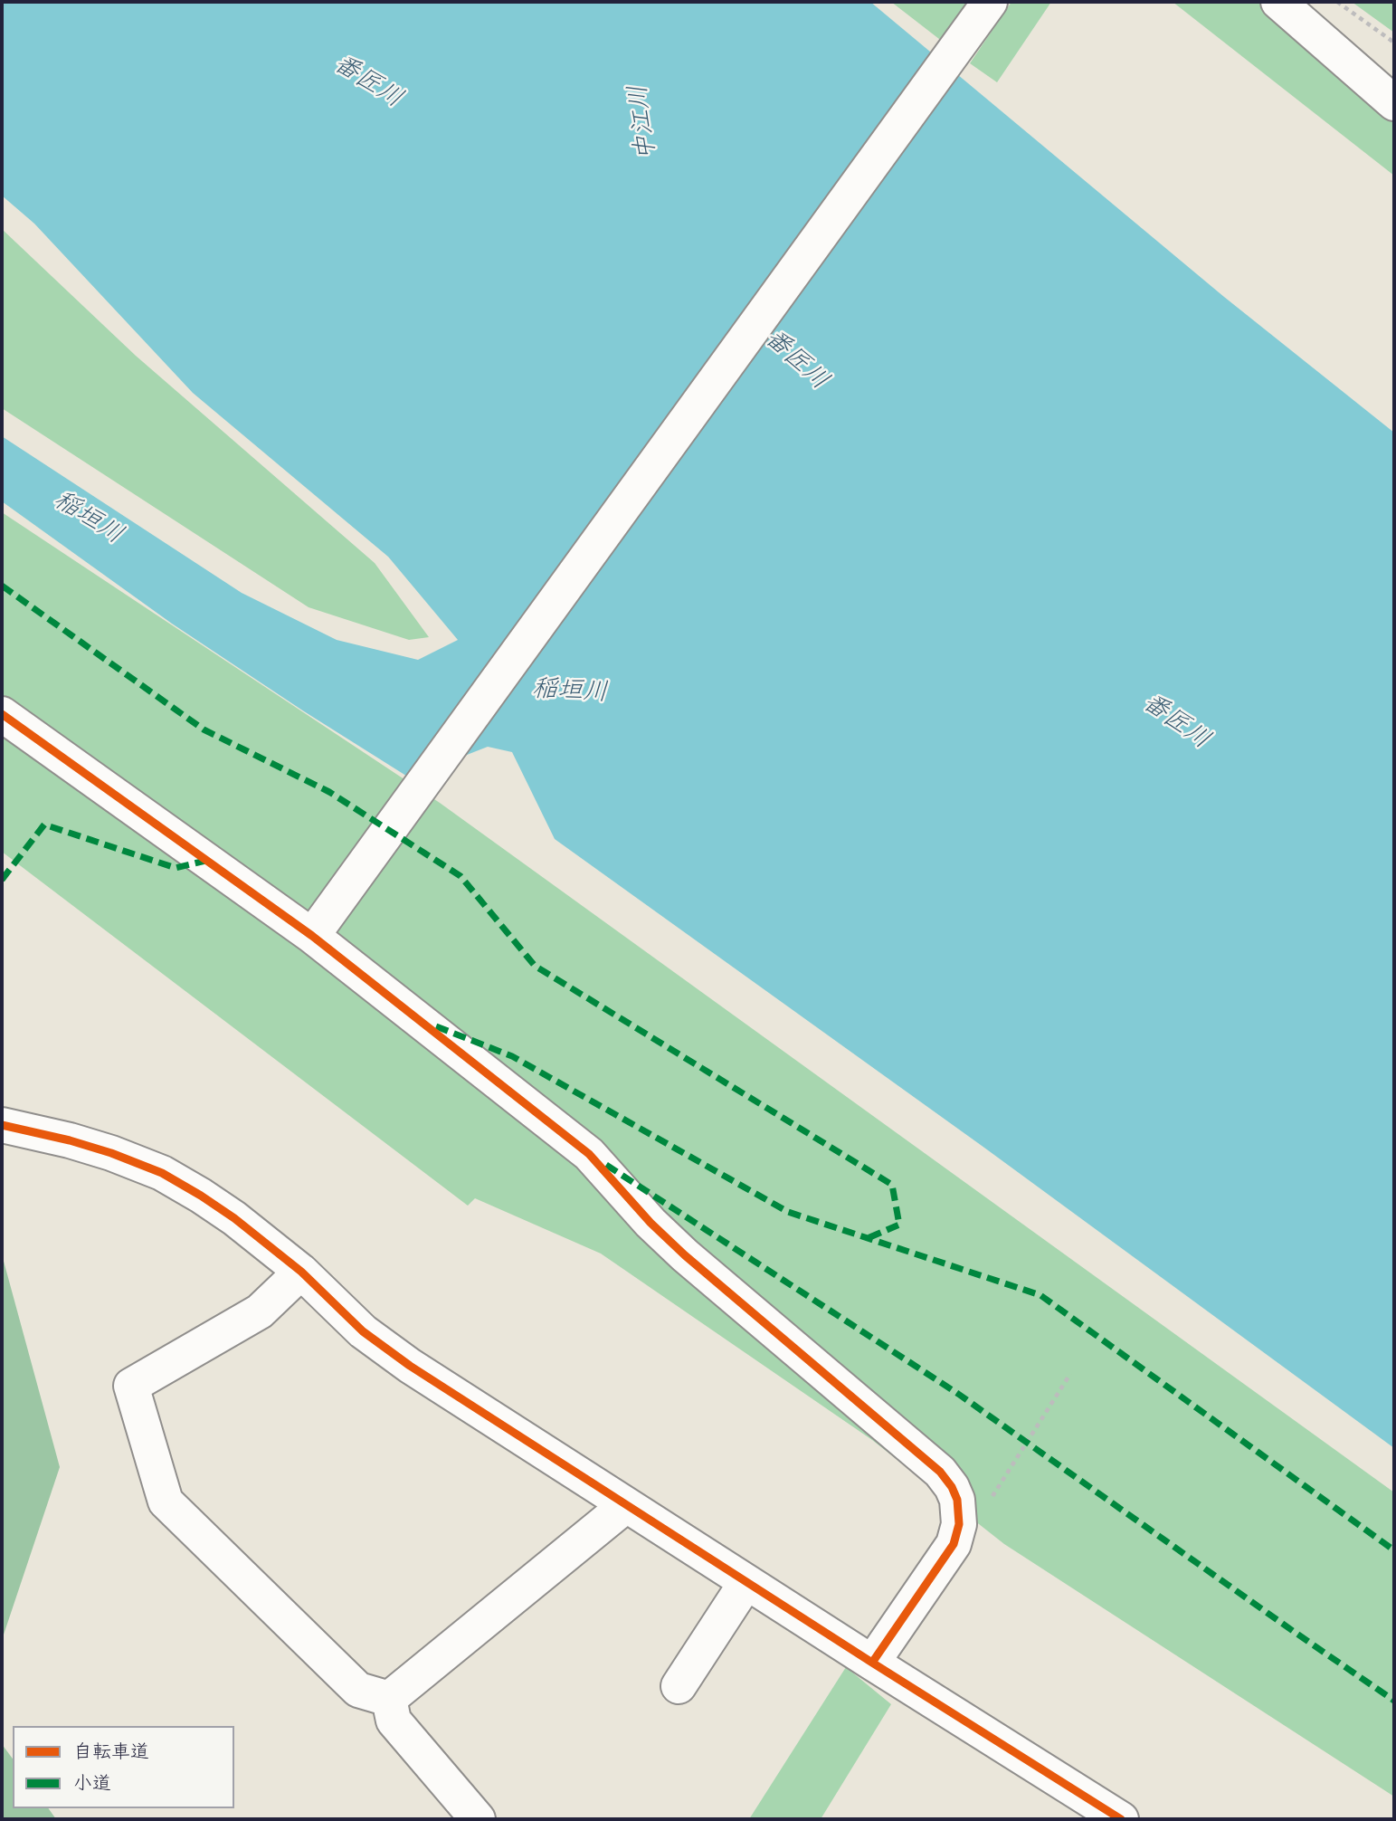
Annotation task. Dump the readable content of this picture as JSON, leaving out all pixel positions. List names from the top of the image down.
{
  "water": ["番匠川", "中江川", "稲垣川"],
  "legend": ["自転車道", "小道"]
}
